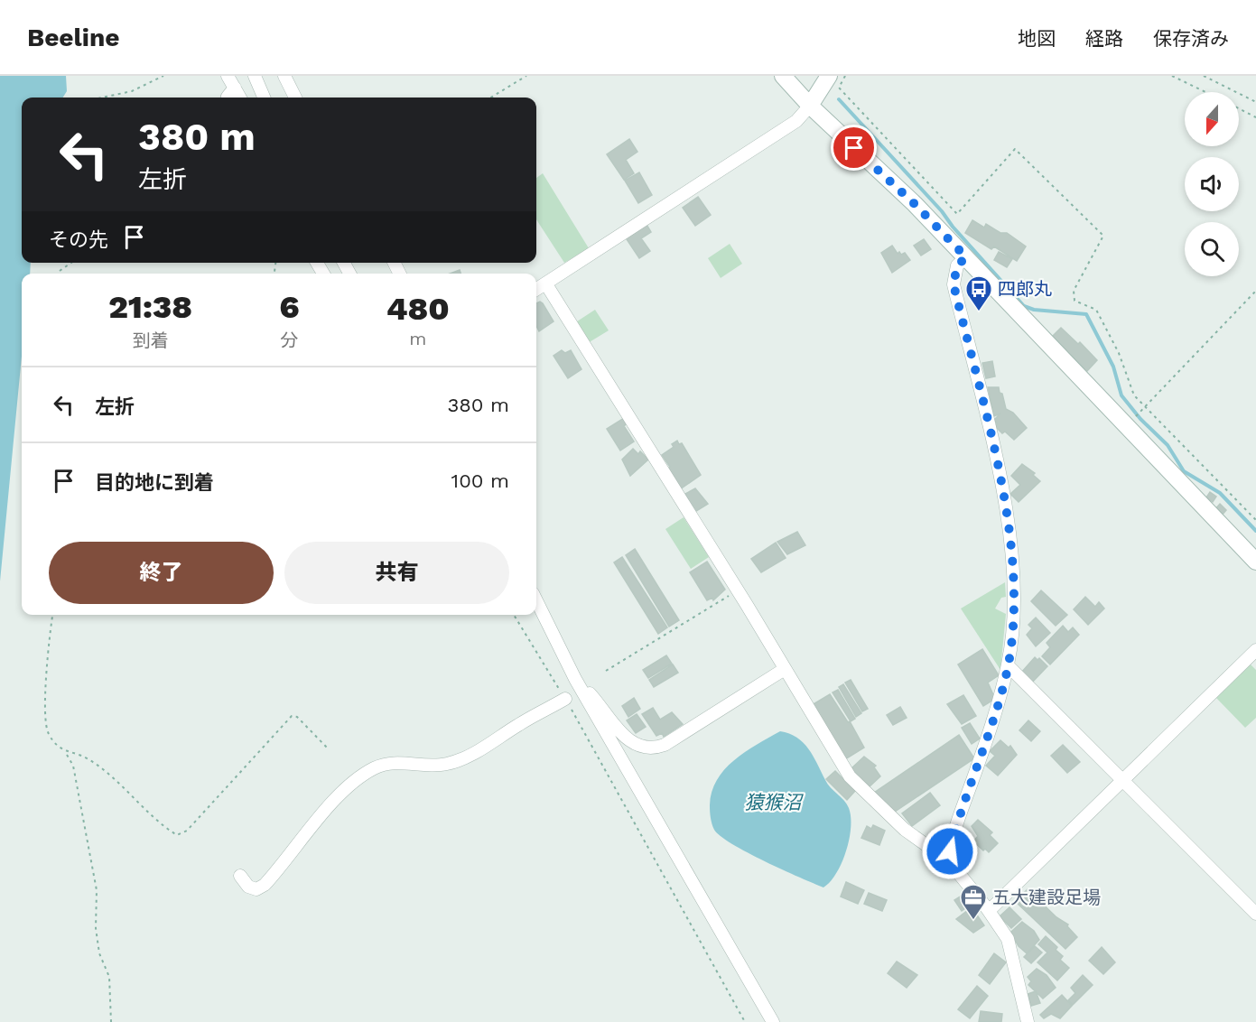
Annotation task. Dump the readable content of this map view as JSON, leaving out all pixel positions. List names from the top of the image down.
{
  "water": ["猿猴沼"],
  "places": {
    "bus stop": ["四郎丸"],
    "office": ["五大建設足場"]
  },
  "north": "bottom",
  "page": {
    "header": "Beeline",
    "nav": ["地図", "経路", "保存済み"],
    "turn": ["380 m", "左折"],
    "then": "その先",
    "eta": [
      "21:38",
      "到着",
      "6",
      "分",
      "480",
      "m"
    ],
    "list": [
      {
        "name": "左折",
        "value": "380 m"
      },
      {
        "name": "目的地に到着",
        "value": "100 m"
      }
    ],
    "buttons": ["終了", "共有"]
  }
}
